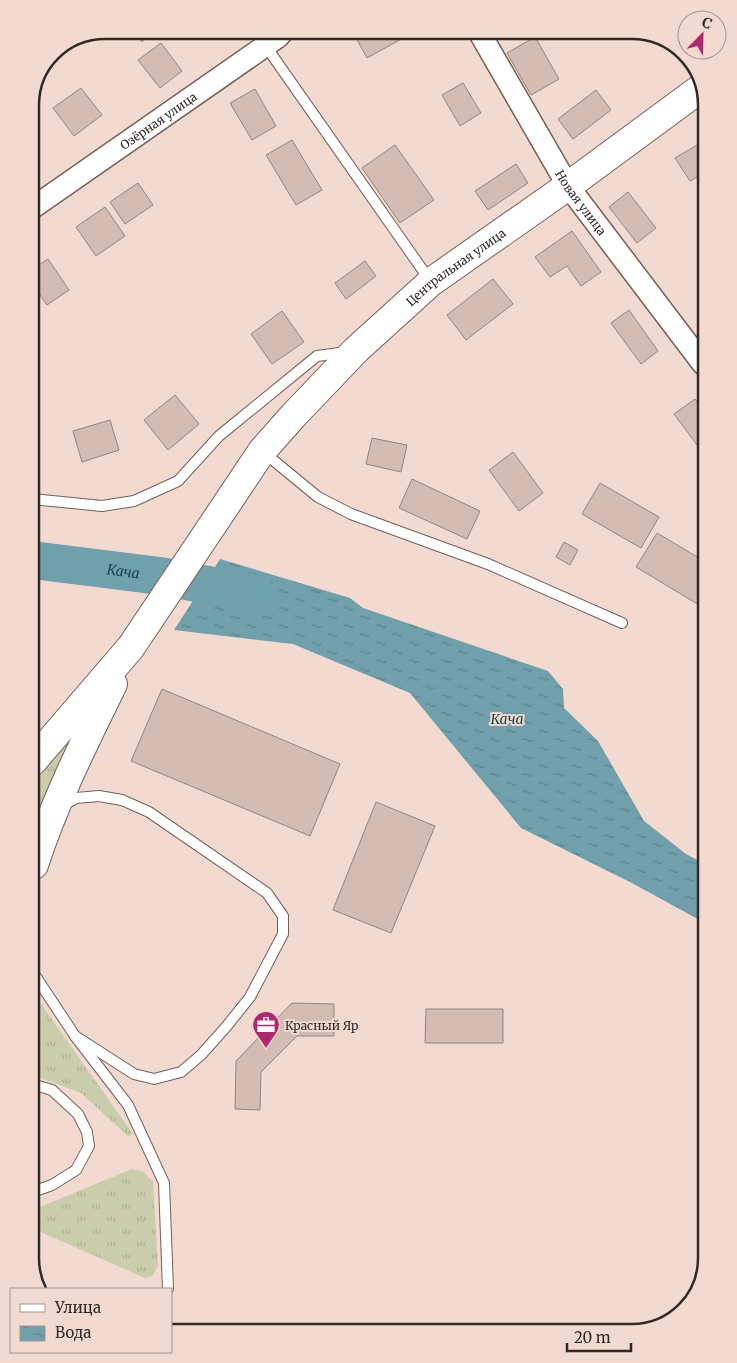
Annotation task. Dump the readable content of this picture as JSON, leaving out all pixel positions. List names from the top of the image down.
{
  "streets": {
    "street": ["Озёрная улица", "Новая улица", "Центральная улица"]
  },
  "crossings": [
    ["Новая улица", "Центральная улица"]
  ],
  "water": ["Кача"],
  "places": {
    "office": ["Красный Яр"]
  },
  "legend": ["Улица", "Вода"],
  "scale_bar": "20 m",
  "north": "top right"
}
